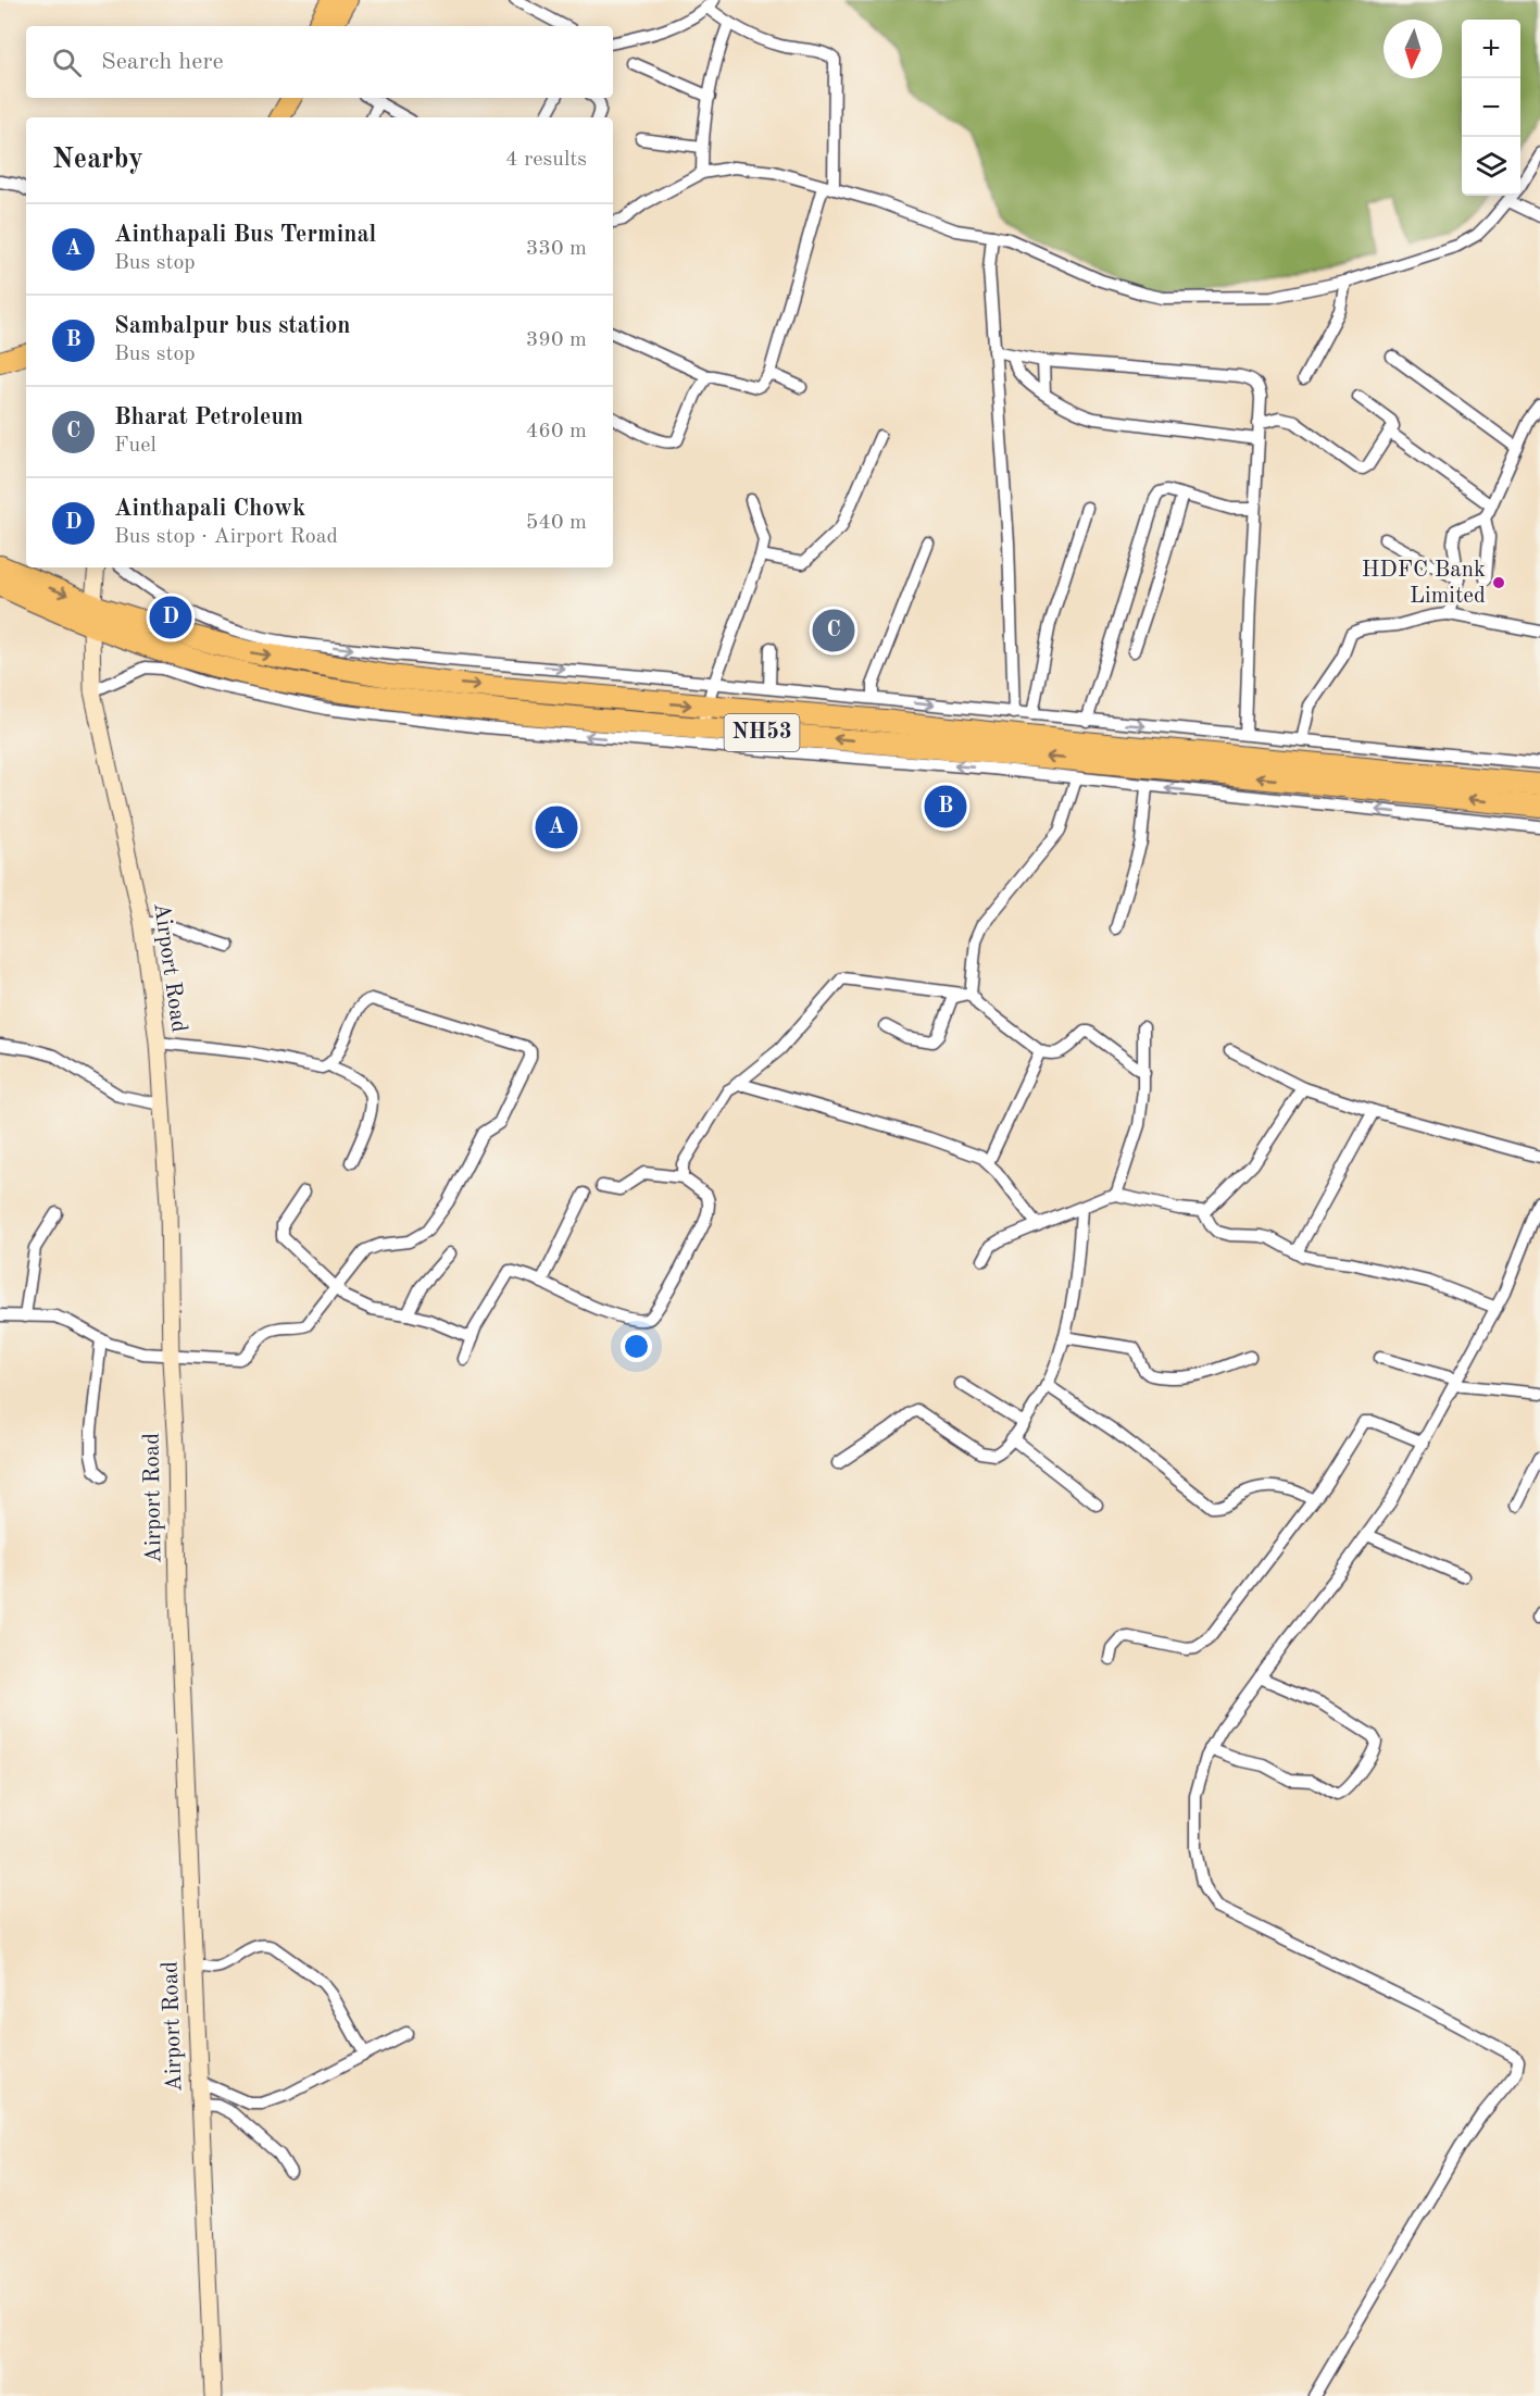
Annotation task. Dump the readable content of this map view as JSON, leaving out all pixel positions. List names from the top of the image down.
{
  "streets": {
    "highway": ["NH53"],
    "main road": ["Airport Road"]
  },
  "crossings": [
    ["NH53", "Airport Road"]
  ],
  "places": ["HDFC Bank Limited"],
  "north": "bottom",
  "page": {
    "map_buttons": ["+", "−"],
    "search": "Search here",
    "heading": ["Nearby", "4 results"],
    "list": [
      {
        "mark": "A",
        "name": "Ainthapali Bus Terminal",
        "note": "Bus stop",
        "value": "330 m"
      },
      {
        "mark": "B",
        "name": "Sambalpur bus station",
        "note": "Bus stop",
        "value": "390 m"
      },
      {
        "mark": "C",
        "name": "Bharat Petroleum",
        "note": "Fuel",
        "value": "460 m"
      },
      {
        "mark": "D",
        "name": "Ainthapali Chowk",
        "note": "Bus stop · Airport Road",
        "value": "540 m"
      }
    ],
    "pins": [
      "D",
      "C",
      "B",
      "A"
    ]
  }
}
